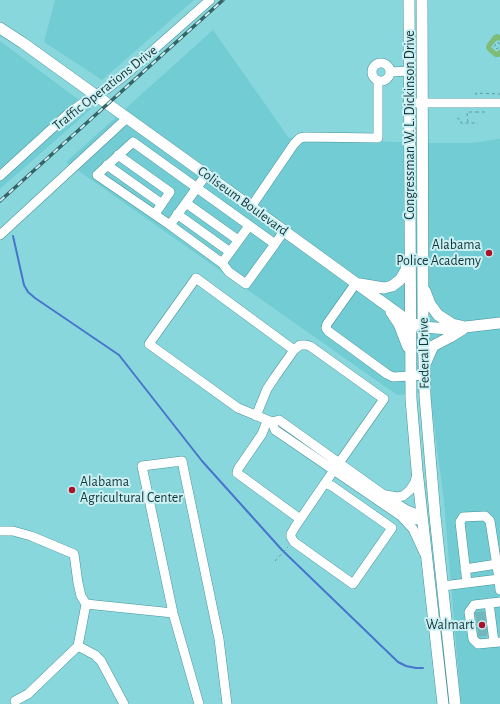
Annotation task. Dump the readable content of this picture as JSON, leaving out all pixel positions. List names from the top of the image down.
{
  "streets": {
    "main road": ["Congressman W. L. Dickinson Drive", "Coliseum Boulevard", "Federal Drive"],
    "street": ["Traffic Operations Drive"]
  },
  "crossings": [
    ["Traffic Operations Drive", "Coliseum Boulevard"],
    ["Congressman W. L. Dickinson Drive", "Coliseum Boulevard"],
    ["Congressman W. L. Dickinson Drive", "Federal Drive"],
    ["Coliseum Boulevard", "Federal Drive"]
  ],
  "places": ["Alabama Police Academy", "Alabama Agricultural Center", "Walmart"]
}
